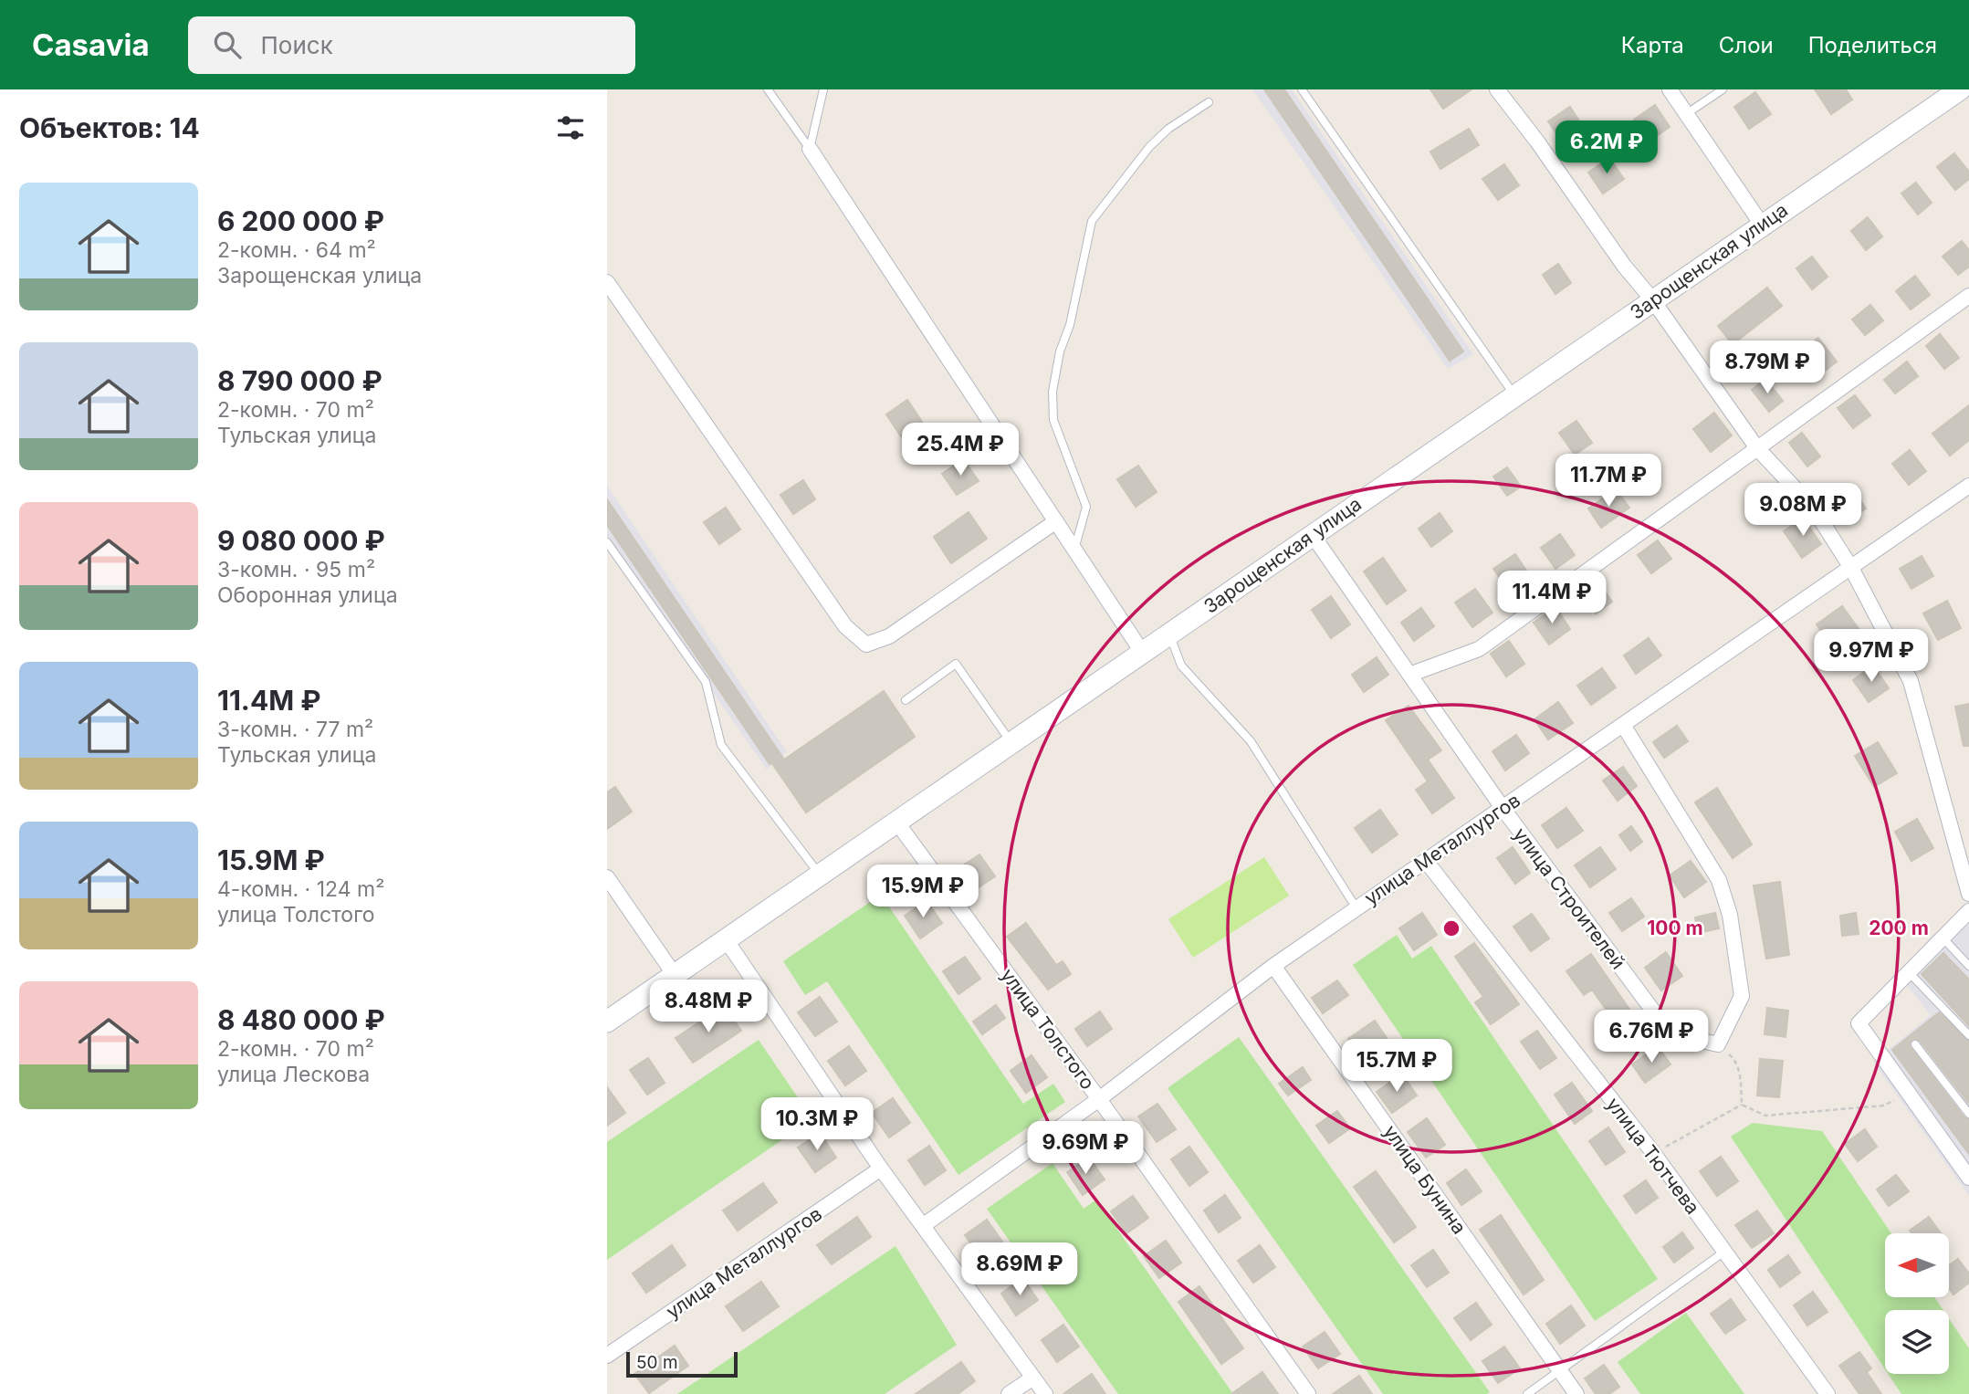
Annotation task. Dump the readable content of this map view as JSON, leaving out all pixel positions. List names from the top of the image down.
{
  "streets": {
    "street": [
      "Зарощенская улица",
      "улица Металлургов",
      "улица Строителей",
      "улица Толстого",
      "улица Тютчева",
      "улица Бунина"
    ]
  },
  "crossings": [
    ["Зарощенская улица", "улица Строителей"],
    ["Зарощенская улица", "улица Толстого"],
    ["улица Металлургов", "улица Строителей"],
    ["улица Металлургов", "улица Толстого"],
    ["улица Металлургов", "улица Тютчева"],
    ["улица Металлургов", "улица Бунина"]
  ],
  "scale_bar": "50 m",
  "north": "left",
  "page": {
    "header": "Casavia",
    "search": "Поиск",
    "nav": ["Карта", "Слои", "Поделиться"],
    "heading": "Объектов: 14",
    "price": [
      "6.2M ₽",
      "8.79M ₽",
      "25.4M ₽",
      "11.7M ₽",
      "9.08M ₽",
      "11.4M ₽",
      "9.97M ₽",
      "15.9M ₽",
      "8.48M ₽",
      "6.76M ₽",
      "15.7M ₽",
      "10.3M ₽",
      "9.69M ₽",
      "8.69M ₽"
    ],
    "list": [
      {
        "name": "6 200 000 ₽",
        "note": "2-комн. · 64 m² · Зарощенская улица"
      },
      {
        "name": "8 790 000 ₽",
        "note": "2-комн. · 70 m² · Тульская улица"
      },
      {
        "name": "9 080 000 ₽",
        "note": "3-комн. · 95 m² · Оборонная улица"
      },
      {
        "name": "11.4M ₽",
        "note": "3-комн. · 77 m² · Тульская улица"
      },
      {
        "name": "15.9M ₽",
        "note": "4-комн. · 124 m² · улица Толстого"
      },
      {
        "name": "8 480 000 ₽",
        "note": "2-комн. · 70 m² · улица Лескова"
      }
    ],
    "scale": "50 m"
  },
  "rings": ["100 m", "200 m"]
}
